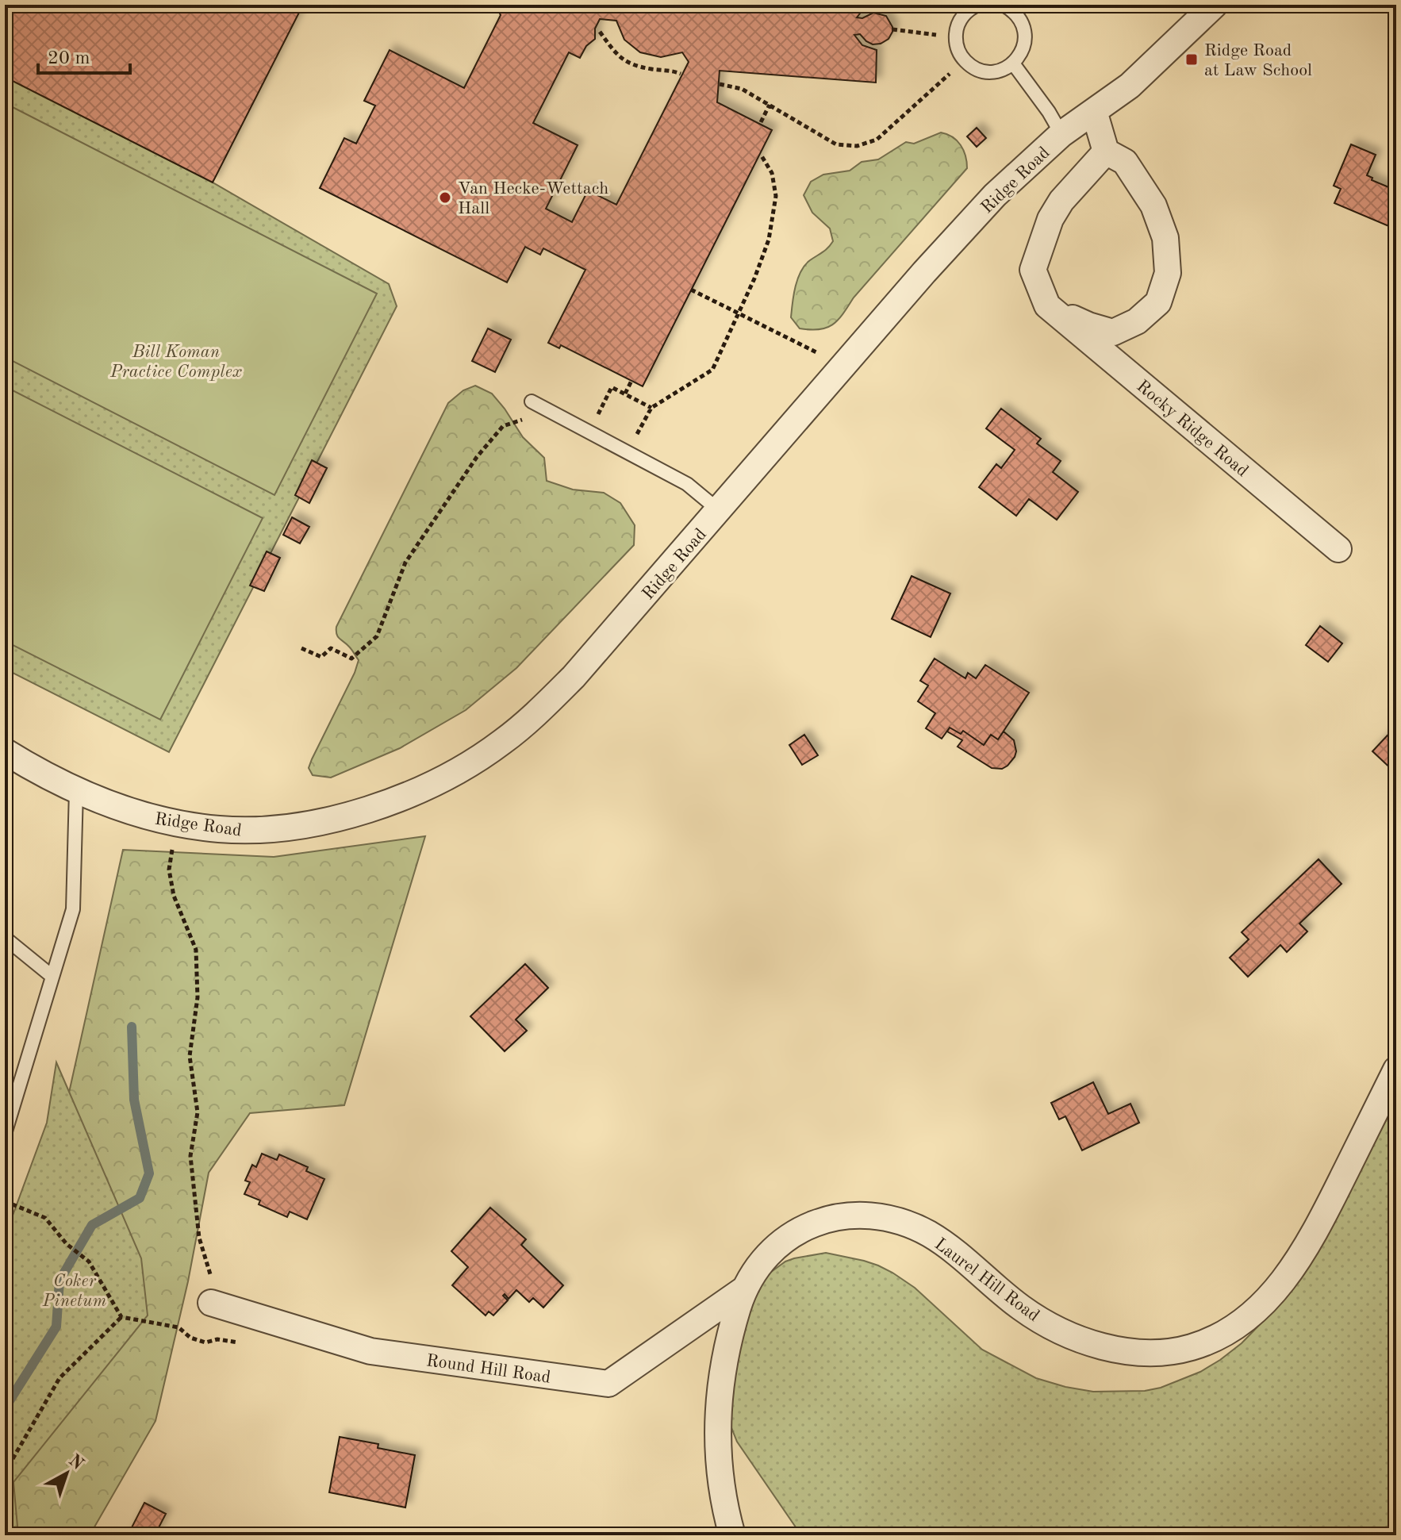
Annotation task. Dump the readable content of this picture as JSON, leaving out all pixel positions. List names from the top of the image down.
{
  "streets": {
    "street": [
      "Ridge Road",
      "Rocky Ridge Road",
      "Laurel Hill Road",
      "Round Hill Road"
    ]
  },
  "crossings": [
    ["Laurel Hill Road", "Round Hill Road"]
  ],
  "parks": ["Bill Koman Practice Complex", "Coker Pinetum"],
  "places": {
    "transit": ["Ridge Road at Law School"],
    "other": ["Van Hecke-Wettach Hall"]
  },
  "scale_bar": "20 m",
  "north": "top right"
}
